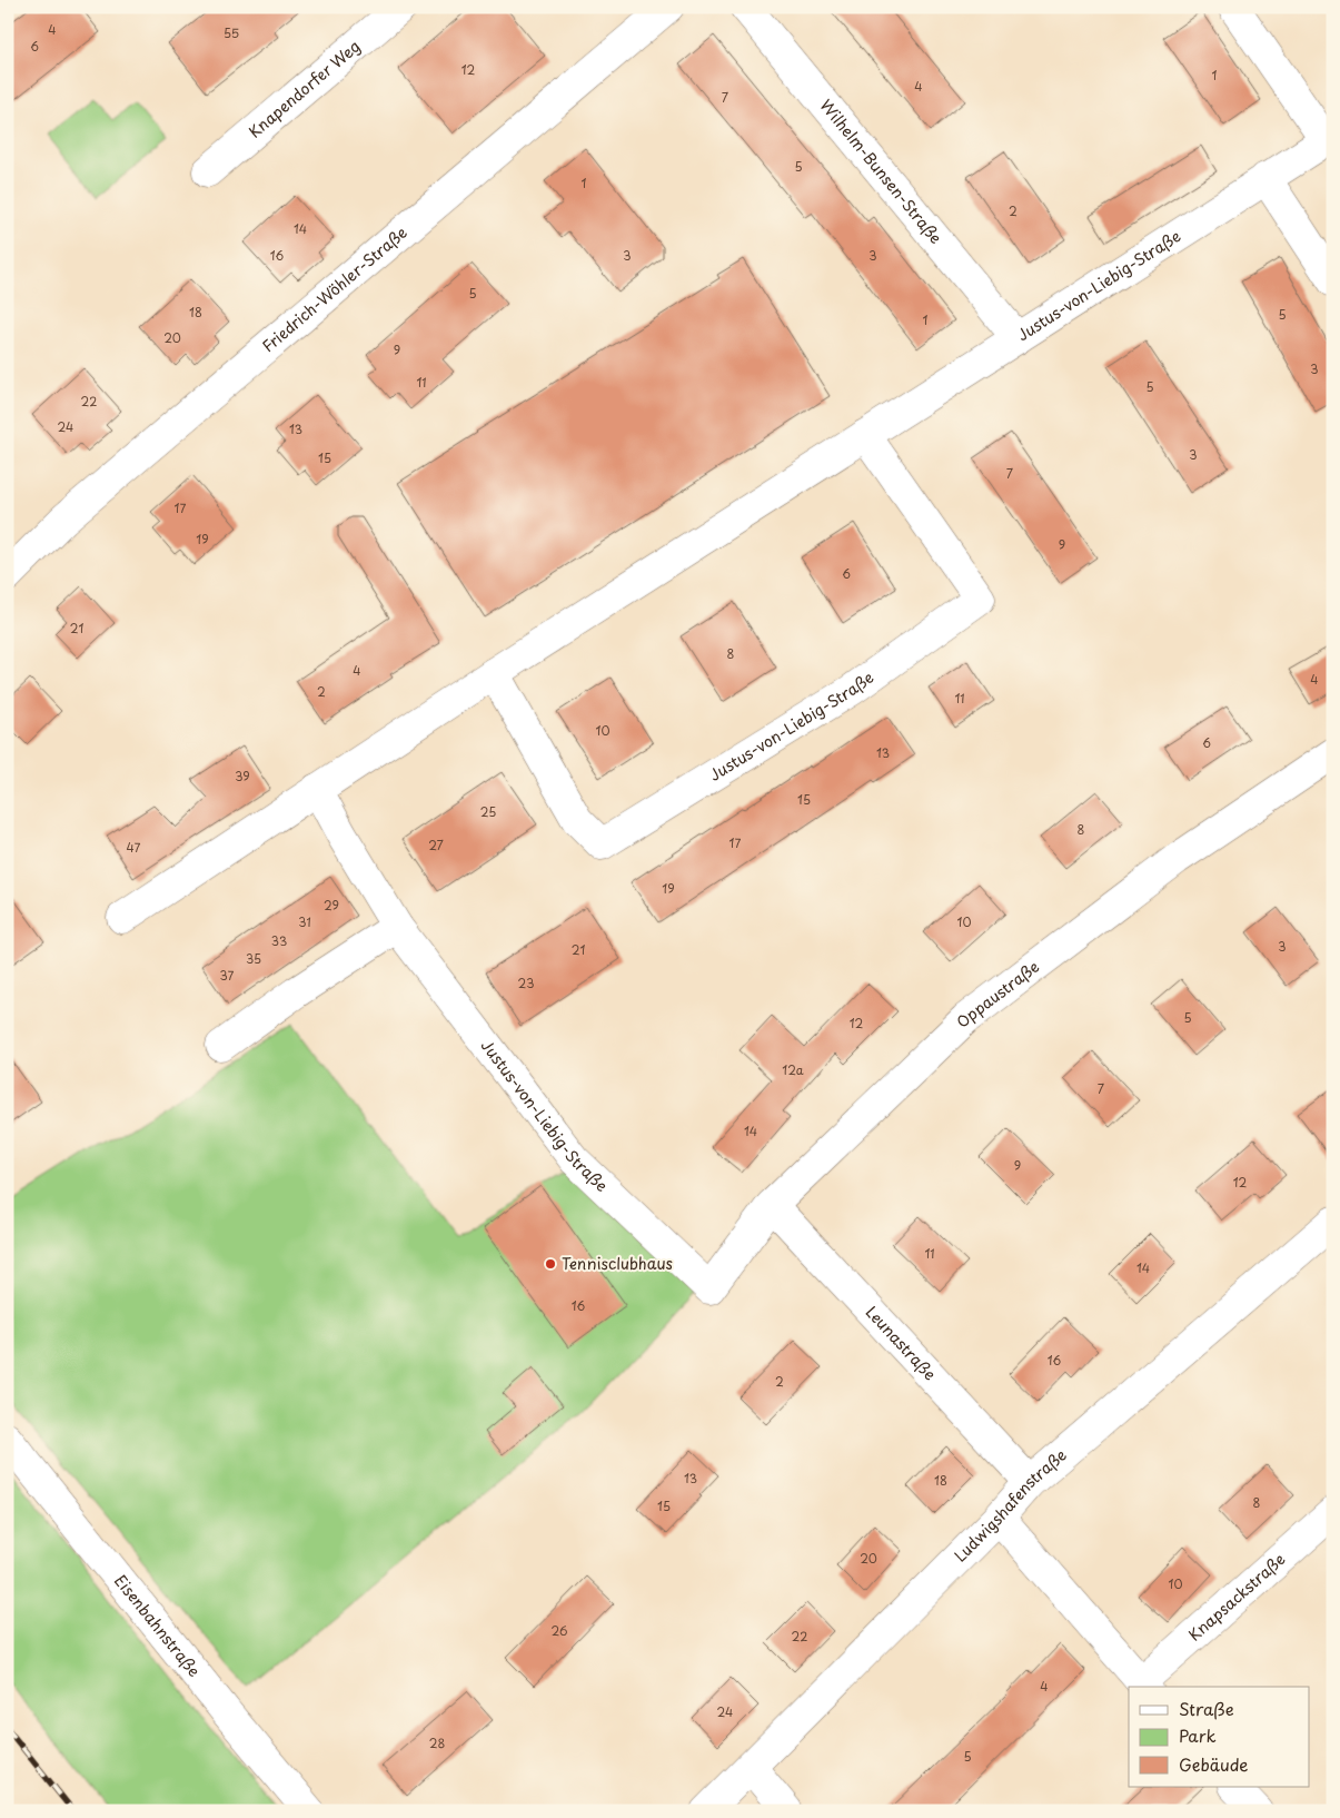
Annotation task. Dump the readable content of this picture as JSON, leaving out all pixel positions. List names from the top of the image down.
{
  "streets": {
    "street": [
      "Knapendorfer Weg",
      "Wilhelm-Bunsen-Straße",
      "Justus-von-Liebig-Straße",
      "Friedrich-Wöhler-Straße",
      "Oppaustraße",
      "Leunastraße",
      "Ludwigshafenstraße",
      "Knapsackstraße",
      "Eisenbahnstraße"
    ]
  },
  "crossings": [
    ["Wilhelm-Bunsen-Straße", "Justus-von-Liebig-Straße"],
    ["Justus-von-Liebig-Straße", "Oppaustraße"],
    ["Oppaustraße", "Leunastraße"],
    ["Leunastraße", "Ludwigshafenstraße"]
  ],
  "places": ["Tennisclubhaus"],
  "house_numbers": [
    "4",
    "55",
    "6",
    "12",
    "1",
    "4",
    "7",
    "5",
    "1",
    "2",
    "14",
    "16",
    "3",
    "3",
    "5",
    "18",
    "5",
    "1",
    "20",
    "9",
    "3",
    "11",
    "5",
    "22",
    "24",
    "13",
    "3",
    "15",
    "7",
    "17",
    "19",
    "9",
    "6",
    "21",
    "8",
    "4",
    "4",
    "2",
    "11",
    "10",
    "6",
    "13",
    "39",
    "15",
    "25",
    "8",
    "17",
    "27",
    "47",
    "19",
    "29",
    "31",
    "10",
    "33",
    "3",
    "21",
    "35",
    "37",
    "23",
    "5",
    "12",
    "12a",
    "7",
    "14",
    "9",
    "12",
    "11",
    "14",
    "16",
    "16",
    "2",
    "13",
    "18",
    "8",
    "15",
    "20",
    "10",
    "26",
    "22",
    "4",
    "24",
    "28",
    "5"
  ],
  "legend": ["Straße", "Park", "Gebäude"]
}
